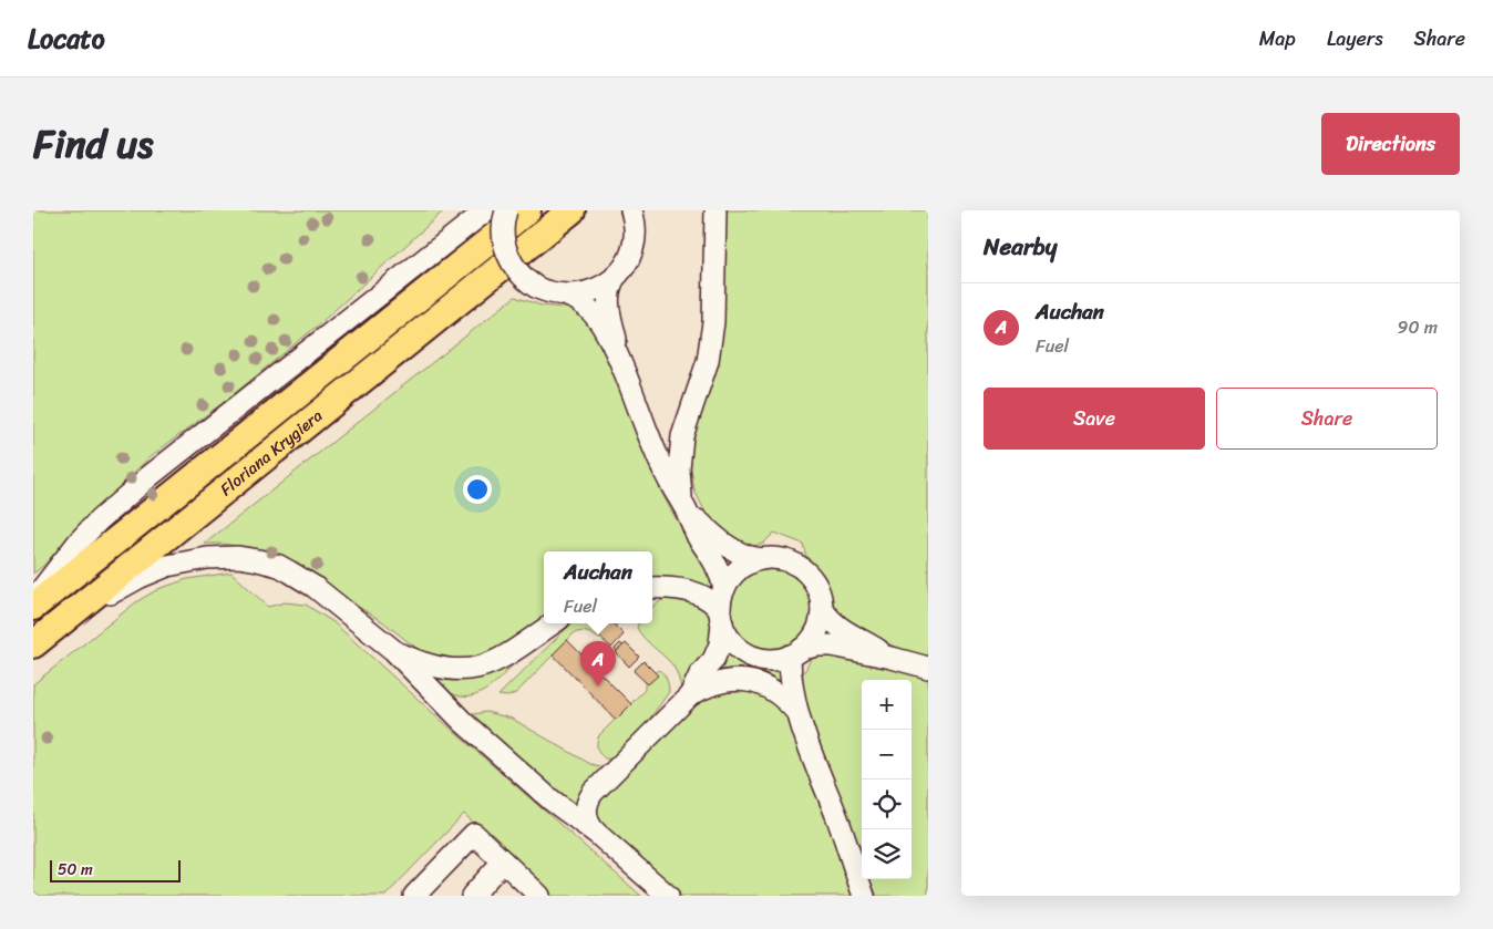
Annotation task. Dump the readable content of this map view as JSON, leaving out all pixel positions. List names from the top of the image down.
{
  "streets": {
    "main road": ["Floriana Krygiera"]
  },
  "scale_bar": "50 m",
  "page": {
    "header": "Locato",
    "nav": ["Map", "Layers", "Share"],
    "title": "Find us",
    "buttons": [
      "Directions",
      ["Save", "Share"]
    ],
    "heading": "Nearby",
    "list": [
      {
        "mark": "A",
        "name": "Auchan",
        "note": "Fuel",
        "value": "90 m"
      }
    ],
    "popup": ["Auchan", "Fuel"],
    "pins": "A",
    "map_buttons": ["+", "−"],
    "scale": "50 m"
  }
}
